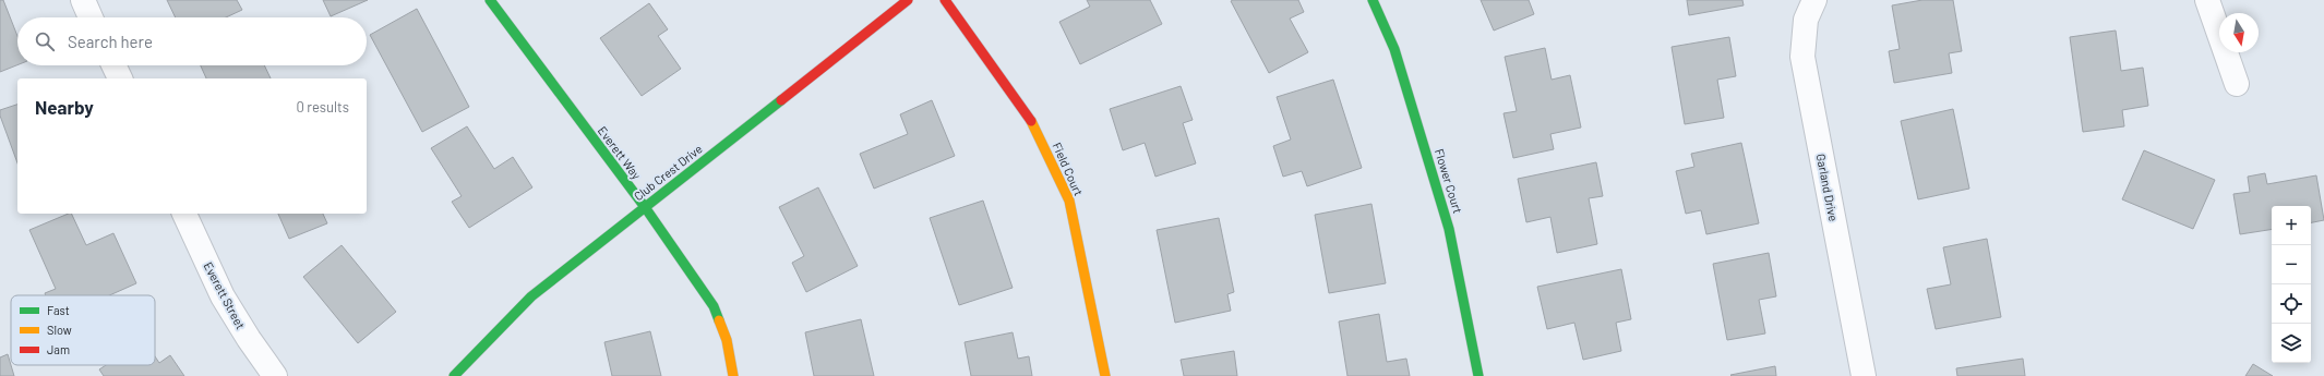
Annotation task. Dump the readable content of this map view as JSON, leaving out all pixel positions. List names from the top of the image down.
{
  "streets": {
    "street": [
      "Everett Way",
      "Field Court",
      "Club Crest Drive",
      "Flower Court",
      "Garland Drive",
      "Everett Street"
    ]
  },
  "crossings": [
    ["Everett Way", "Club Crest Drive"]
  ],
  "legend": ["Fast", "Slow", "Jam"],
  "north": "bottom",
  "page": {
    "search": "Search here",
    "heading": ["Nearby", "0 results"],
    "map_buttons": ["+", "−"]
  }
}
